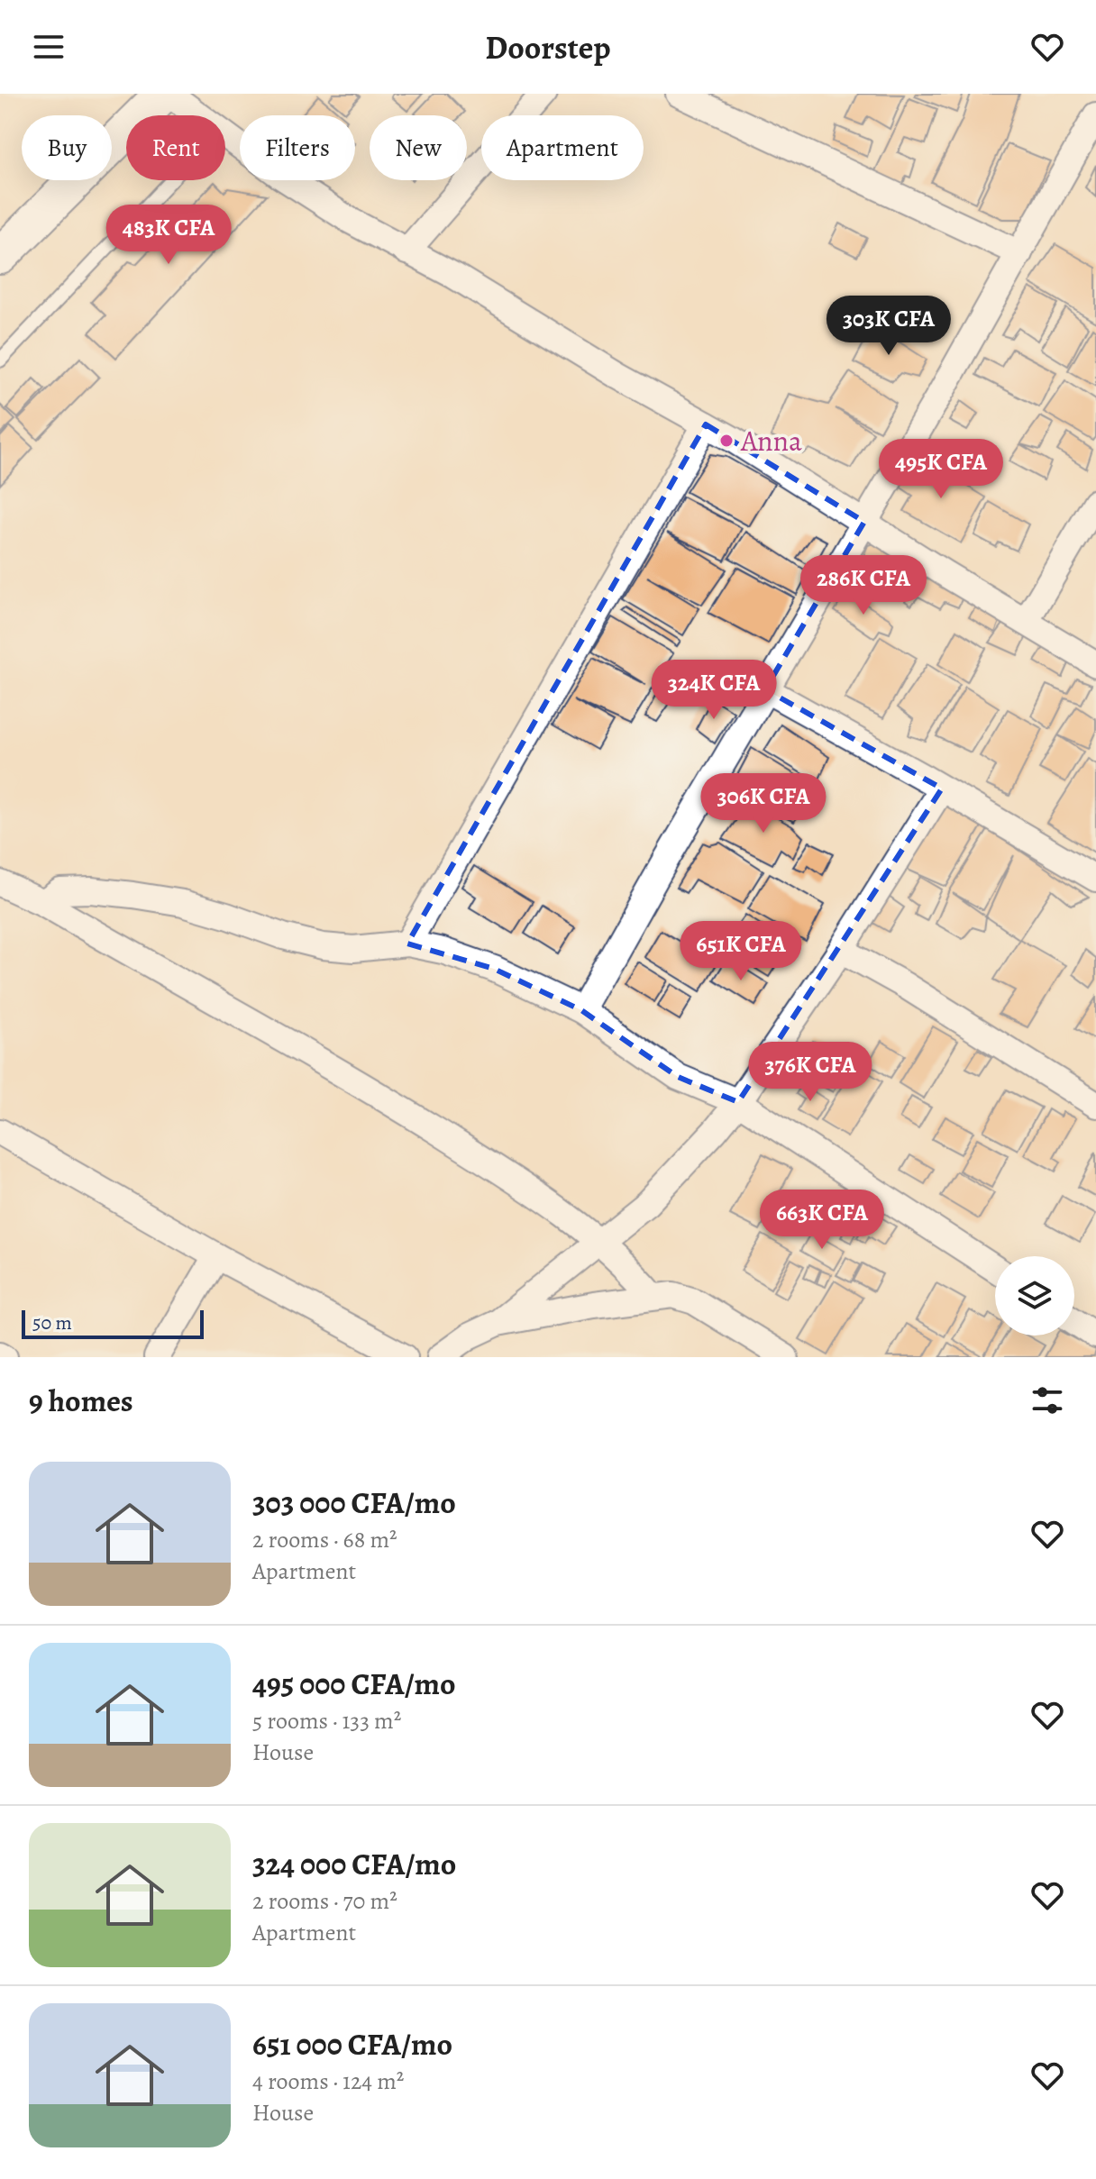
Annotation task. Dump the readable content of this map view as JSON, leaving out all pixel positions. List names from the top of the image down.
{
  "places": ["Anna"],
  "scale_bar": "50 m",
  "page": {
    "header": "Doorstep",
    "chip": [
      "Buy",
      "Rent",
      "Filters",
      "New",
      "Apartment"
    ],
    "price": [
      "483K CFA",
      "303K CFA",
      "495K CFA",
      "286K CFA",
      "324K CFA",
      "306K CFA",
      "651K CFA",
      "376K CFA",
      "663K CFA"
    ],
    "scale": "50 m",
    "heading": "9 homes",
    "list": [
      {
        "name": "303 000 CFA/mo",
        "note": "2 rooms · 68 m² · Apartment"
      },
      {
        "name": "495 000 CFA/mo",
        "note": "5 rooms · 133 m² · House"
      },
      {
        "name": "324 000 CFA/mo",
        "note": "2 rooms · 70 m² · Apartment"
      },
      {
        "name": "651 000 CFA/mo",
        "note": "4 rooms · 124 m² · House"
      }
    ]
  }
}
